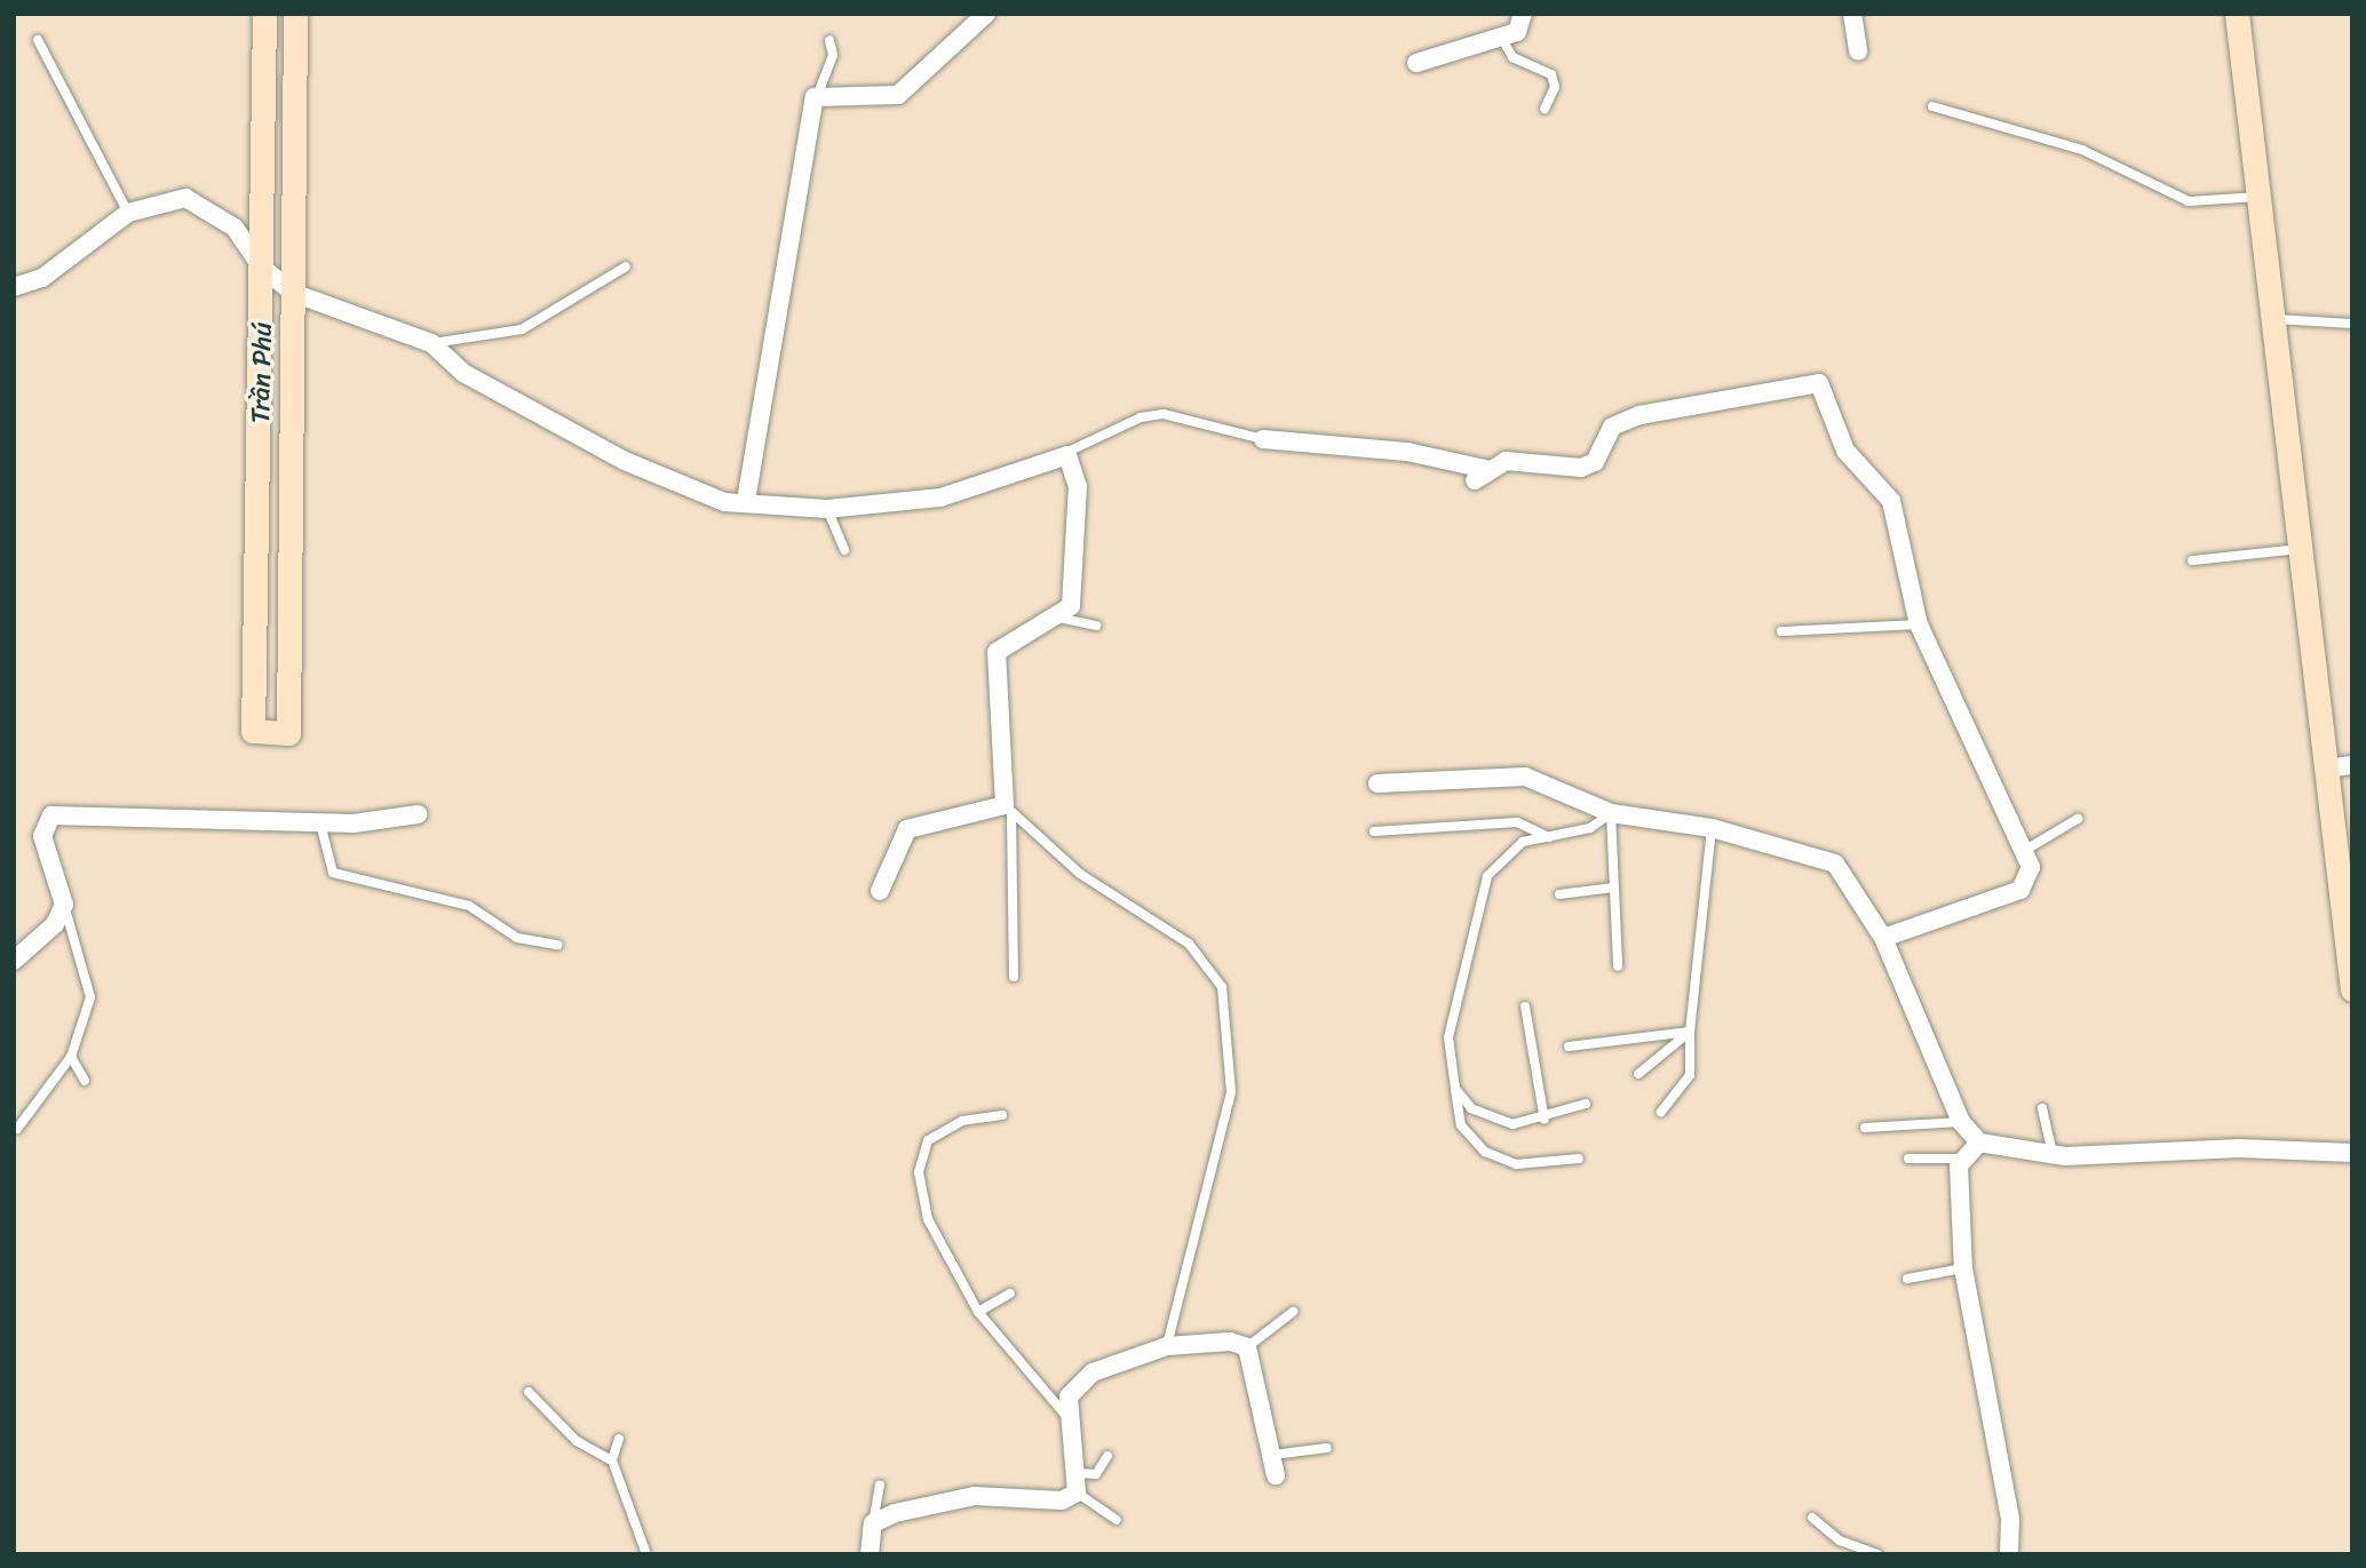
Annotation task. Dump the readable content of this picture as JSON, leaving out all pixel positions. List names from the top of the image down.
{
  "streets": {
    "main road": ["Trần Phú"]
  }
}
